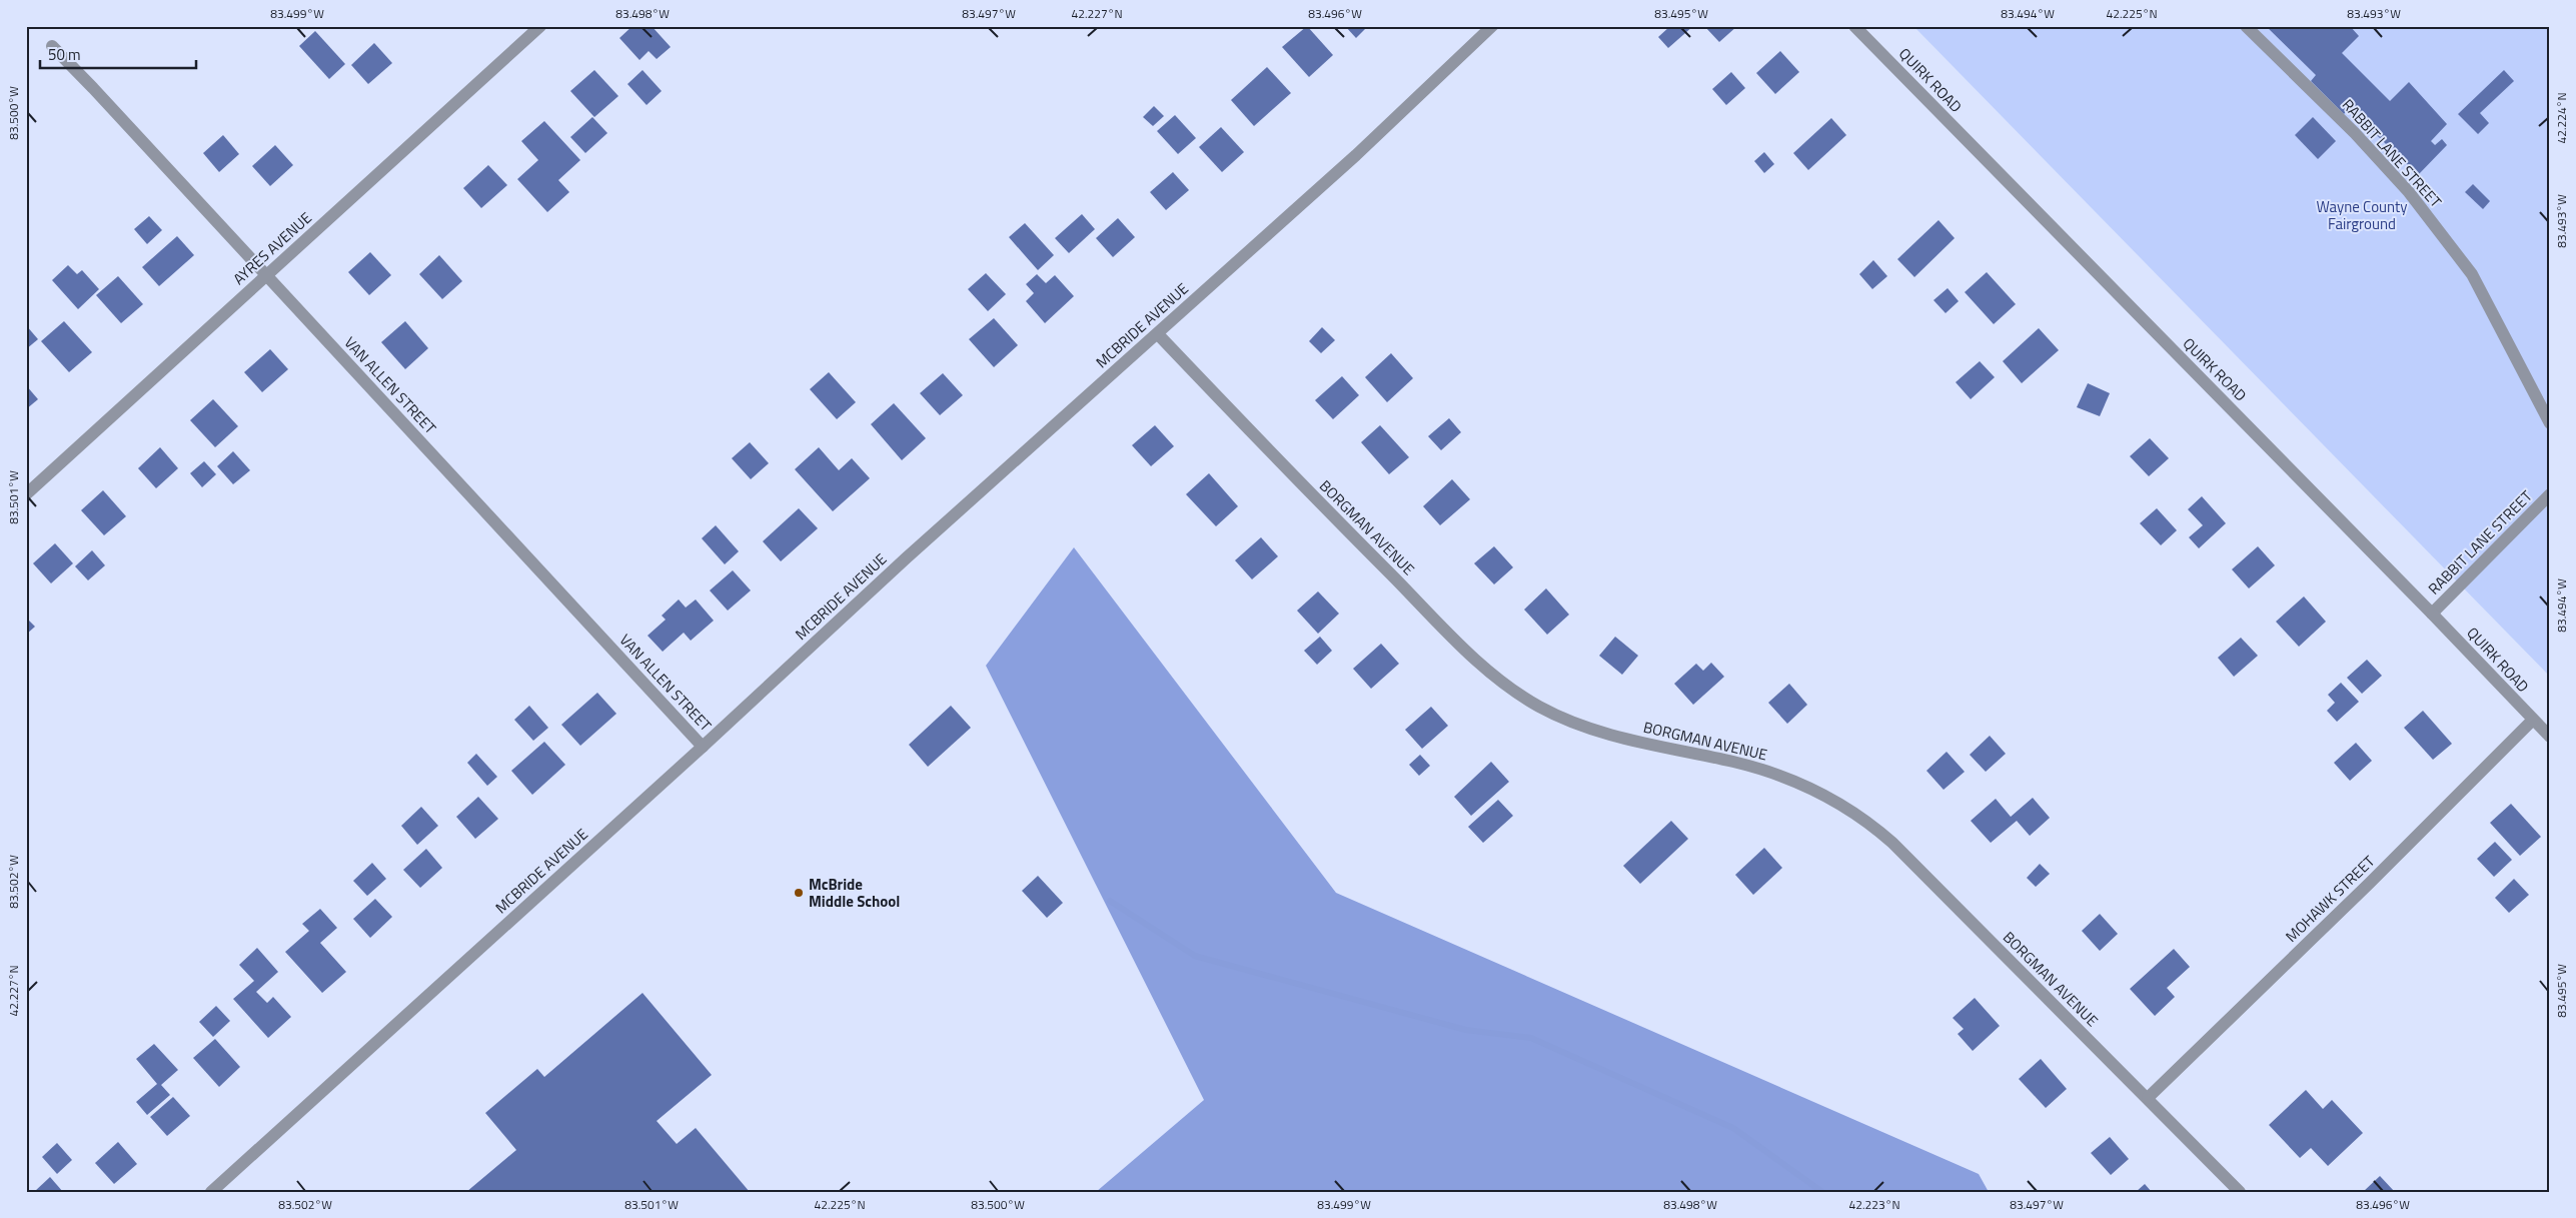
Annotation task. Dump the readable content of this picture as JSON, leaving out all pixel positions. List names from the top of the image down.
{
  "streets": {
    "street": [
      "QUIRK ROAD",
      "RABBIT LANE STREET",
      "AYRES AVENUE",
      "MCBRIDE AVENUE",
      "VAN ALLEN STREET",
      "BORGMAN AVENUE",
      "MOHAWK STREET"
    ]
  },
  "crossings": [
    ["QUIRK ROAD", "RABBIT LANE STREET"],
    ["QUIRK ROAD", "MOHAWK STREET"],
    ["AYRES AVENUE", "VAN ALLEN STREET"],
    ["MCBRIDE AVENUE", "VAN ALLEN STREET"],
    ["MCBRIDE AVENUE", "BORGMAN AVENUE"],
    ["BORGMAN AVENUE", "MOHAWK STREET"]
  ],
  "parks": ["Wayne County Fairground"],
  "places": ["McBride Middle School"],
  "scale_bar": "50 m",
  "coordinates": [
    "83.499°W",
    "83.498°W",
    "83.497°W",
    "42.227°N",
    "83.496°W",
    "83.495°W",
    "83.494°W",
    "42.225°N",
    "83.493°W",
    "83.500°W",
    "42.224°N",
    "83.501°W",
    "83.502°W",
    "42.223°N"
  ]
}
